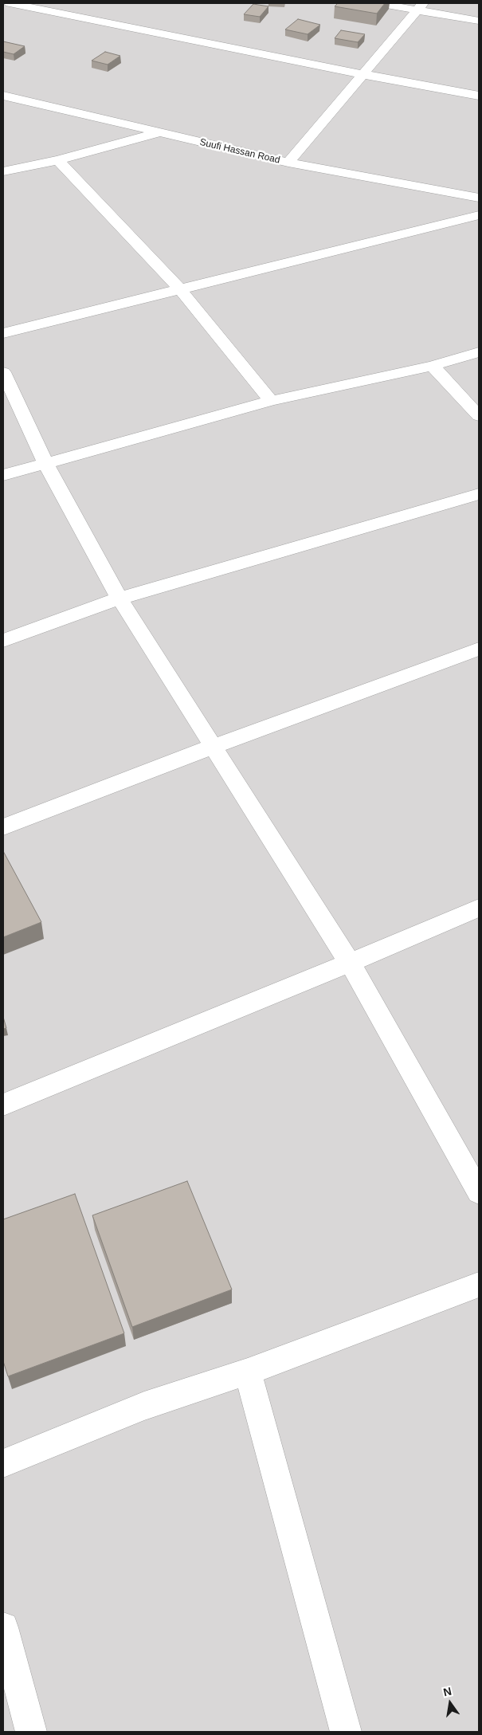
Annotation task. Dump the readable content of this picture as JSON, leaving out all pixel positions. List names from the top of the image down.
{
  "streets": {
    "street": ["Suufi Hassan Road"]
  },
  "north": "top"
}
